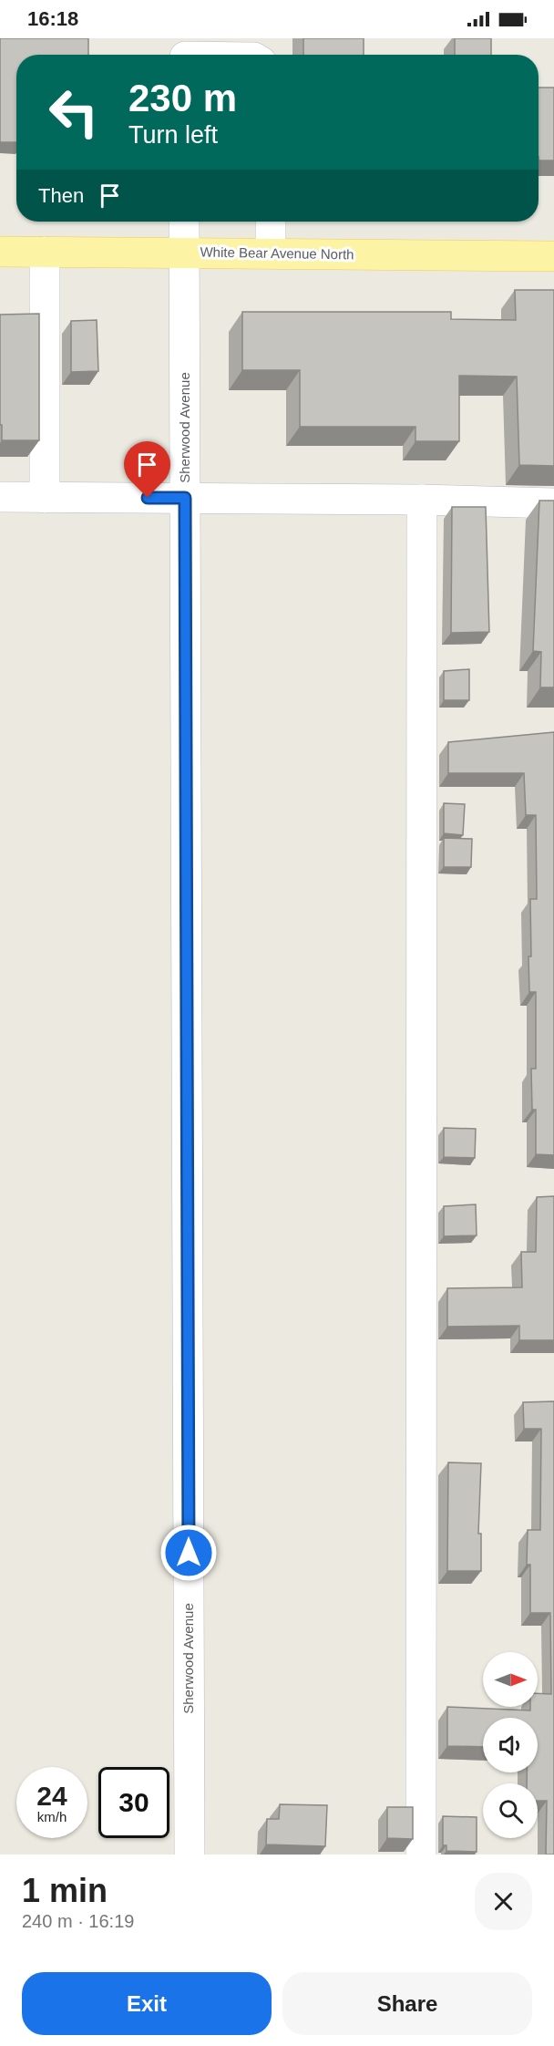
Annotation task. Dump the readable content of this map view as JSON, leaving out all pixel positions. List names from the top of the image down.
{
  "streets": {
    "main road": ["White Bear Avenue North"],
    "street": ["Sherwood Avenue"]
  },
  "crossings": [
    ["White Bear Avenue North", "Sherwood Avenue"]
  ],
  "north": "right",
  "page": {
    "status": "16:18",
    "turn": ["230 m", "Turn left"],
    "then": "Then",
    "speed": "24 km/h",
    "limit": "30",
    "heading": ["1 min", "240 m · 16:19"],
    "buttons": ["Exit", "Share"]
  }
}
